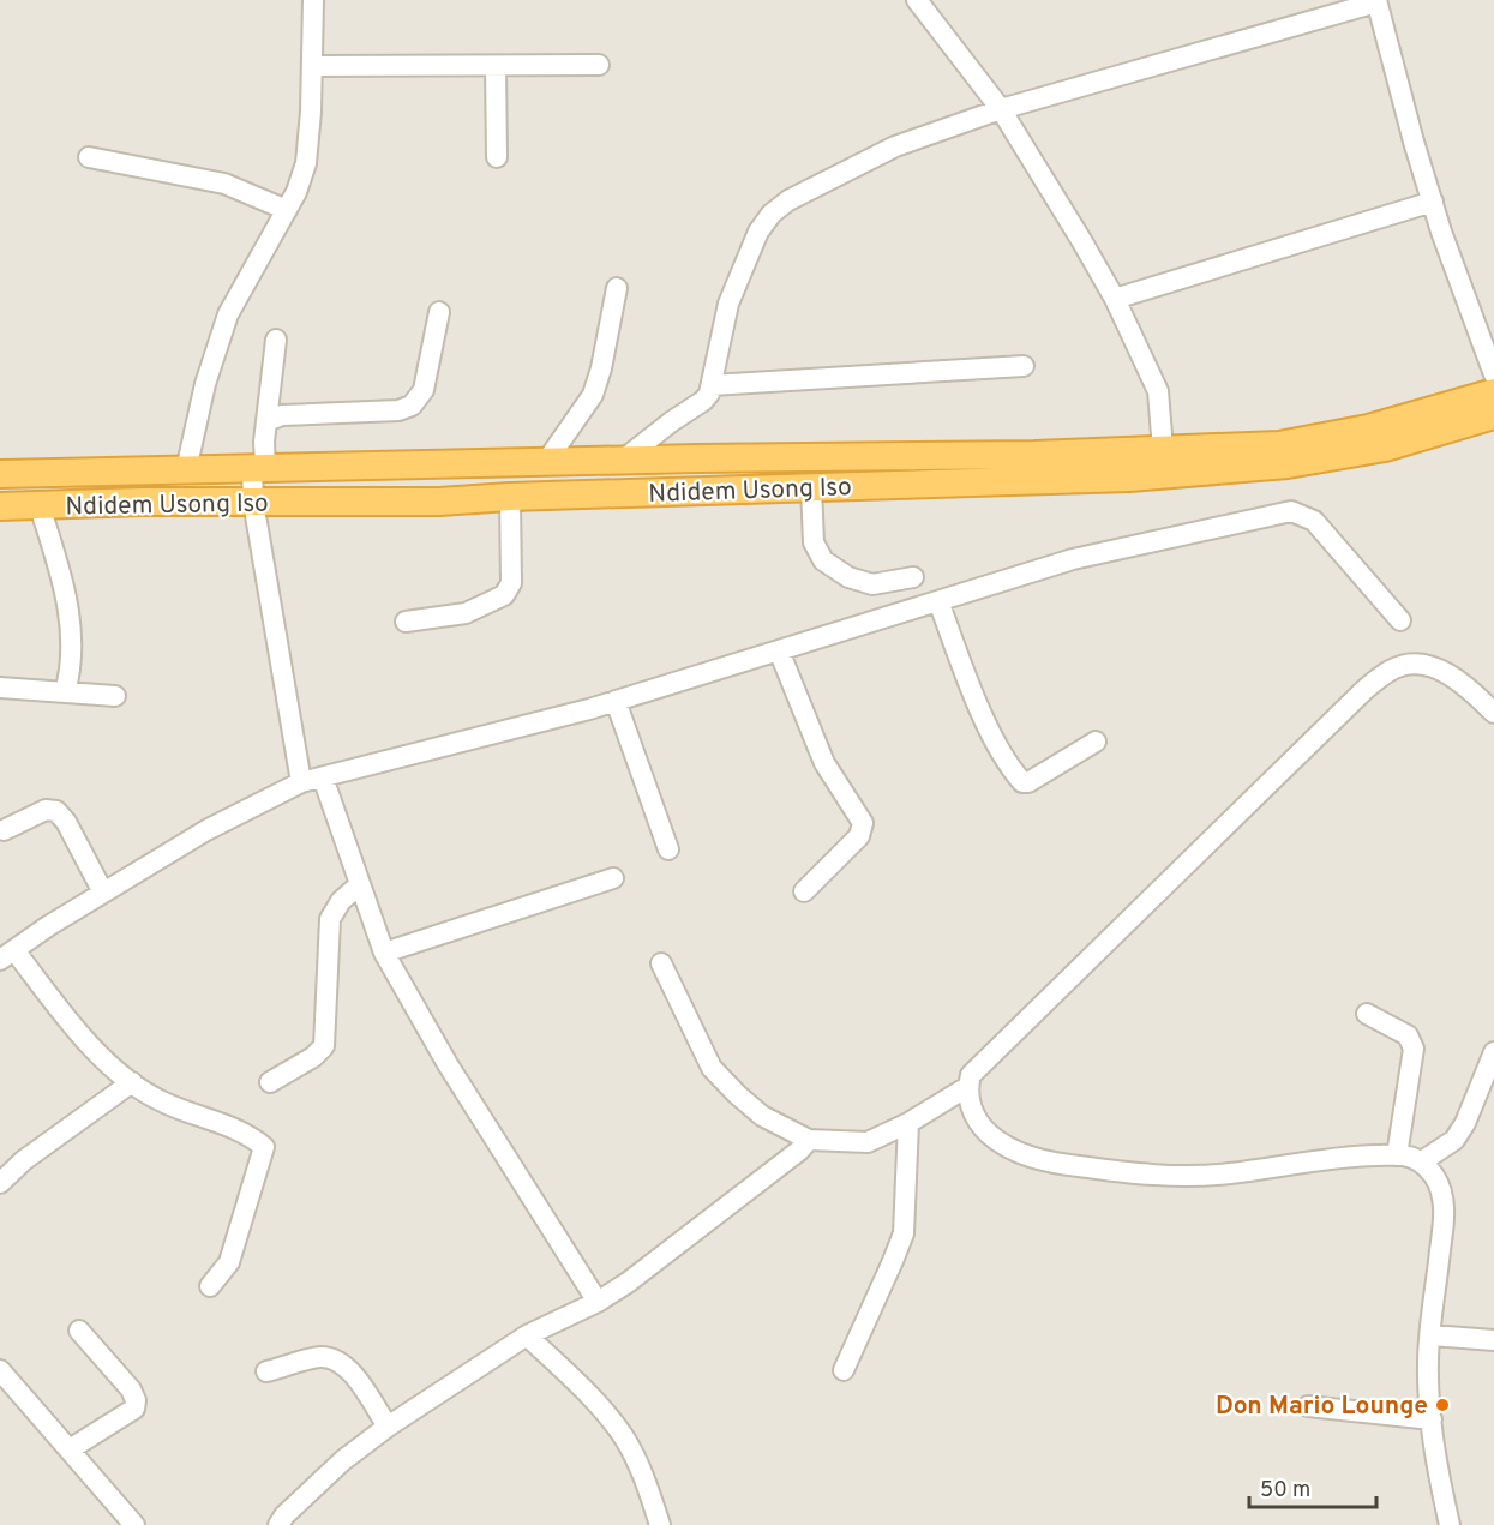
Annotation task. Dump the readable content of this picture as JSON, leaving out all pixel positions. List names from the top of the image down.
{
  "streets": {
    "highway": ["Ndidem Usong Iso"]
  },
  "places": ["Don Mario Lounge"],
  "scale_bar": "50 m"
}
